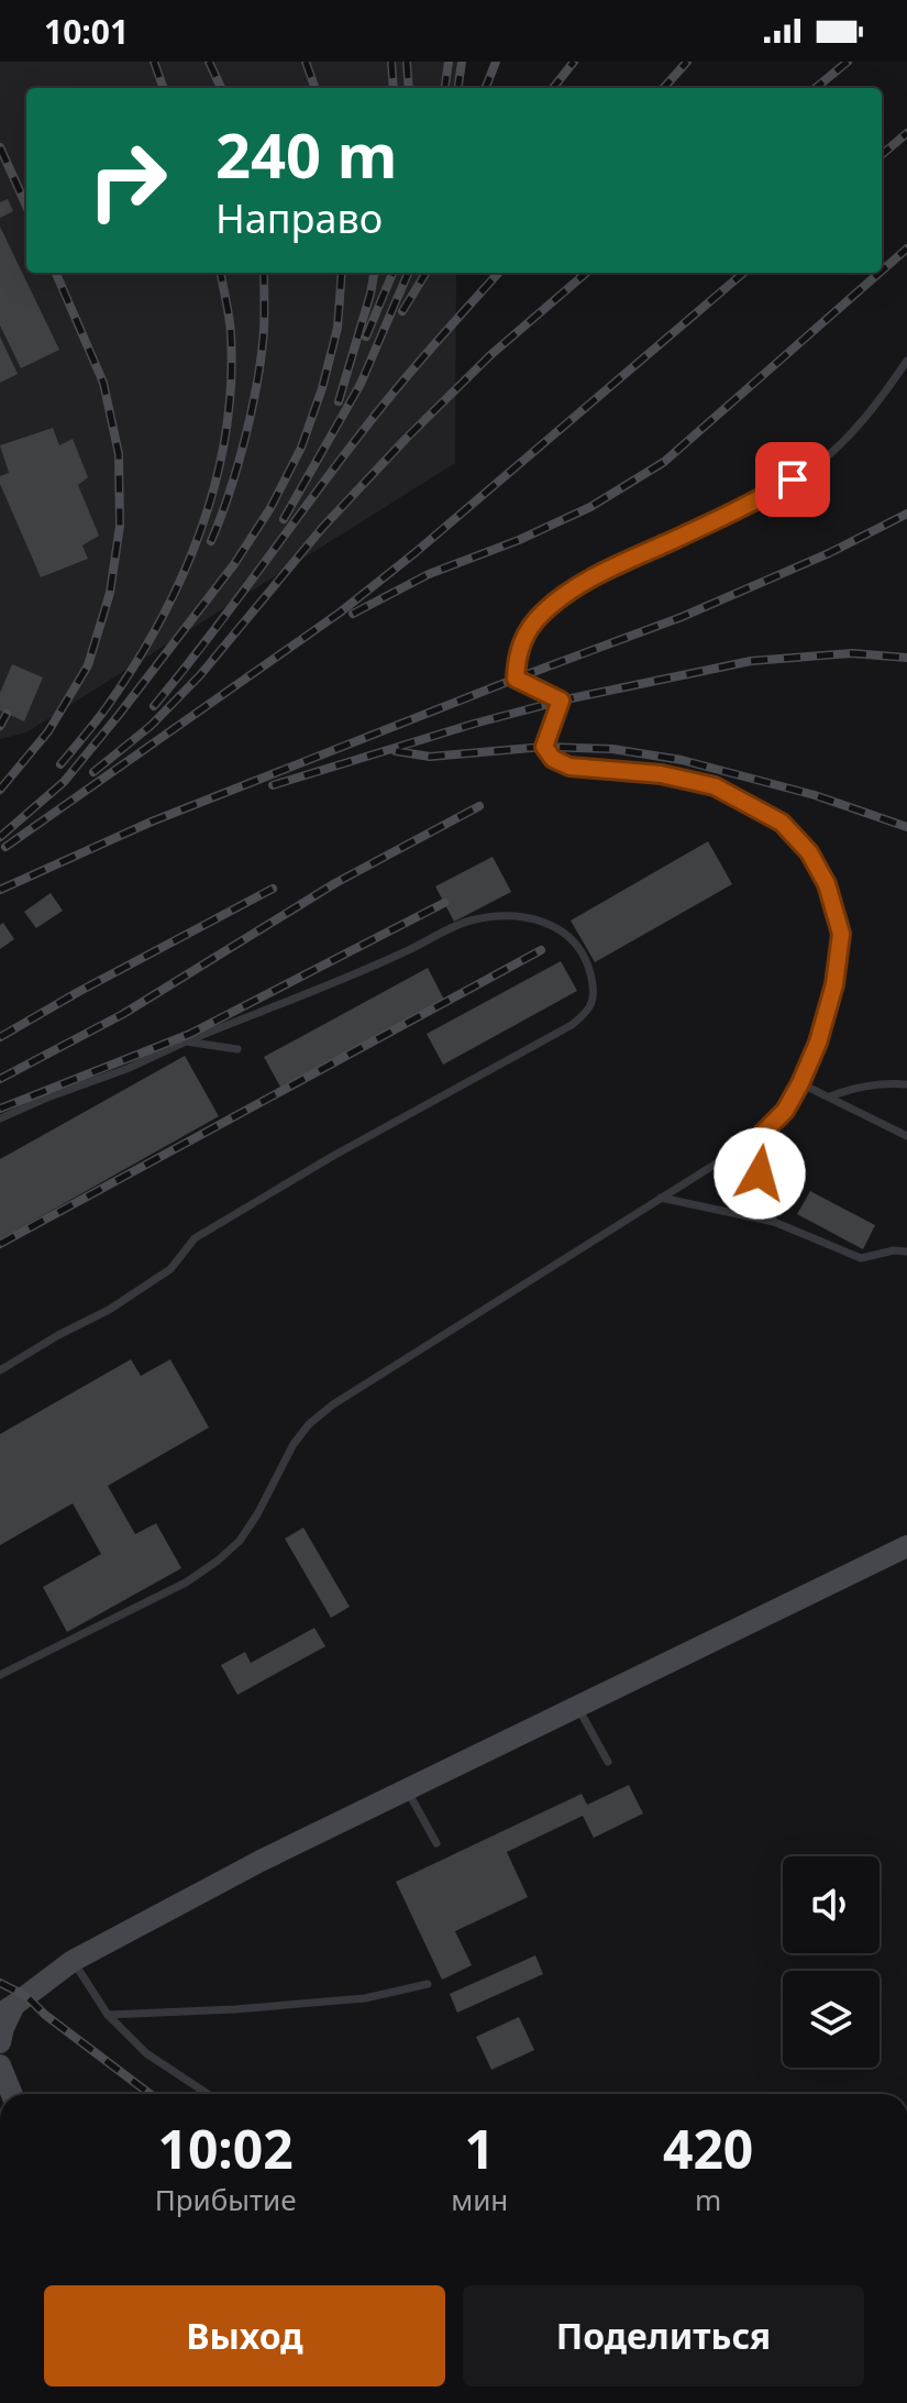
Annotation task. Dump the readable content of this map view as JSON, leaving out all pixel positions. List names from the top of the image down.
{
  "page": {
    "status": "10:01",
    "turn": ["240 m", "Направо"],
    "eta": [
      "10:02",
      "Прибытие",
      "1",
      "мин",
      "420",
      "m"
    ],
    "buttons": ["Выход", "Поделиться"]
  }
}
